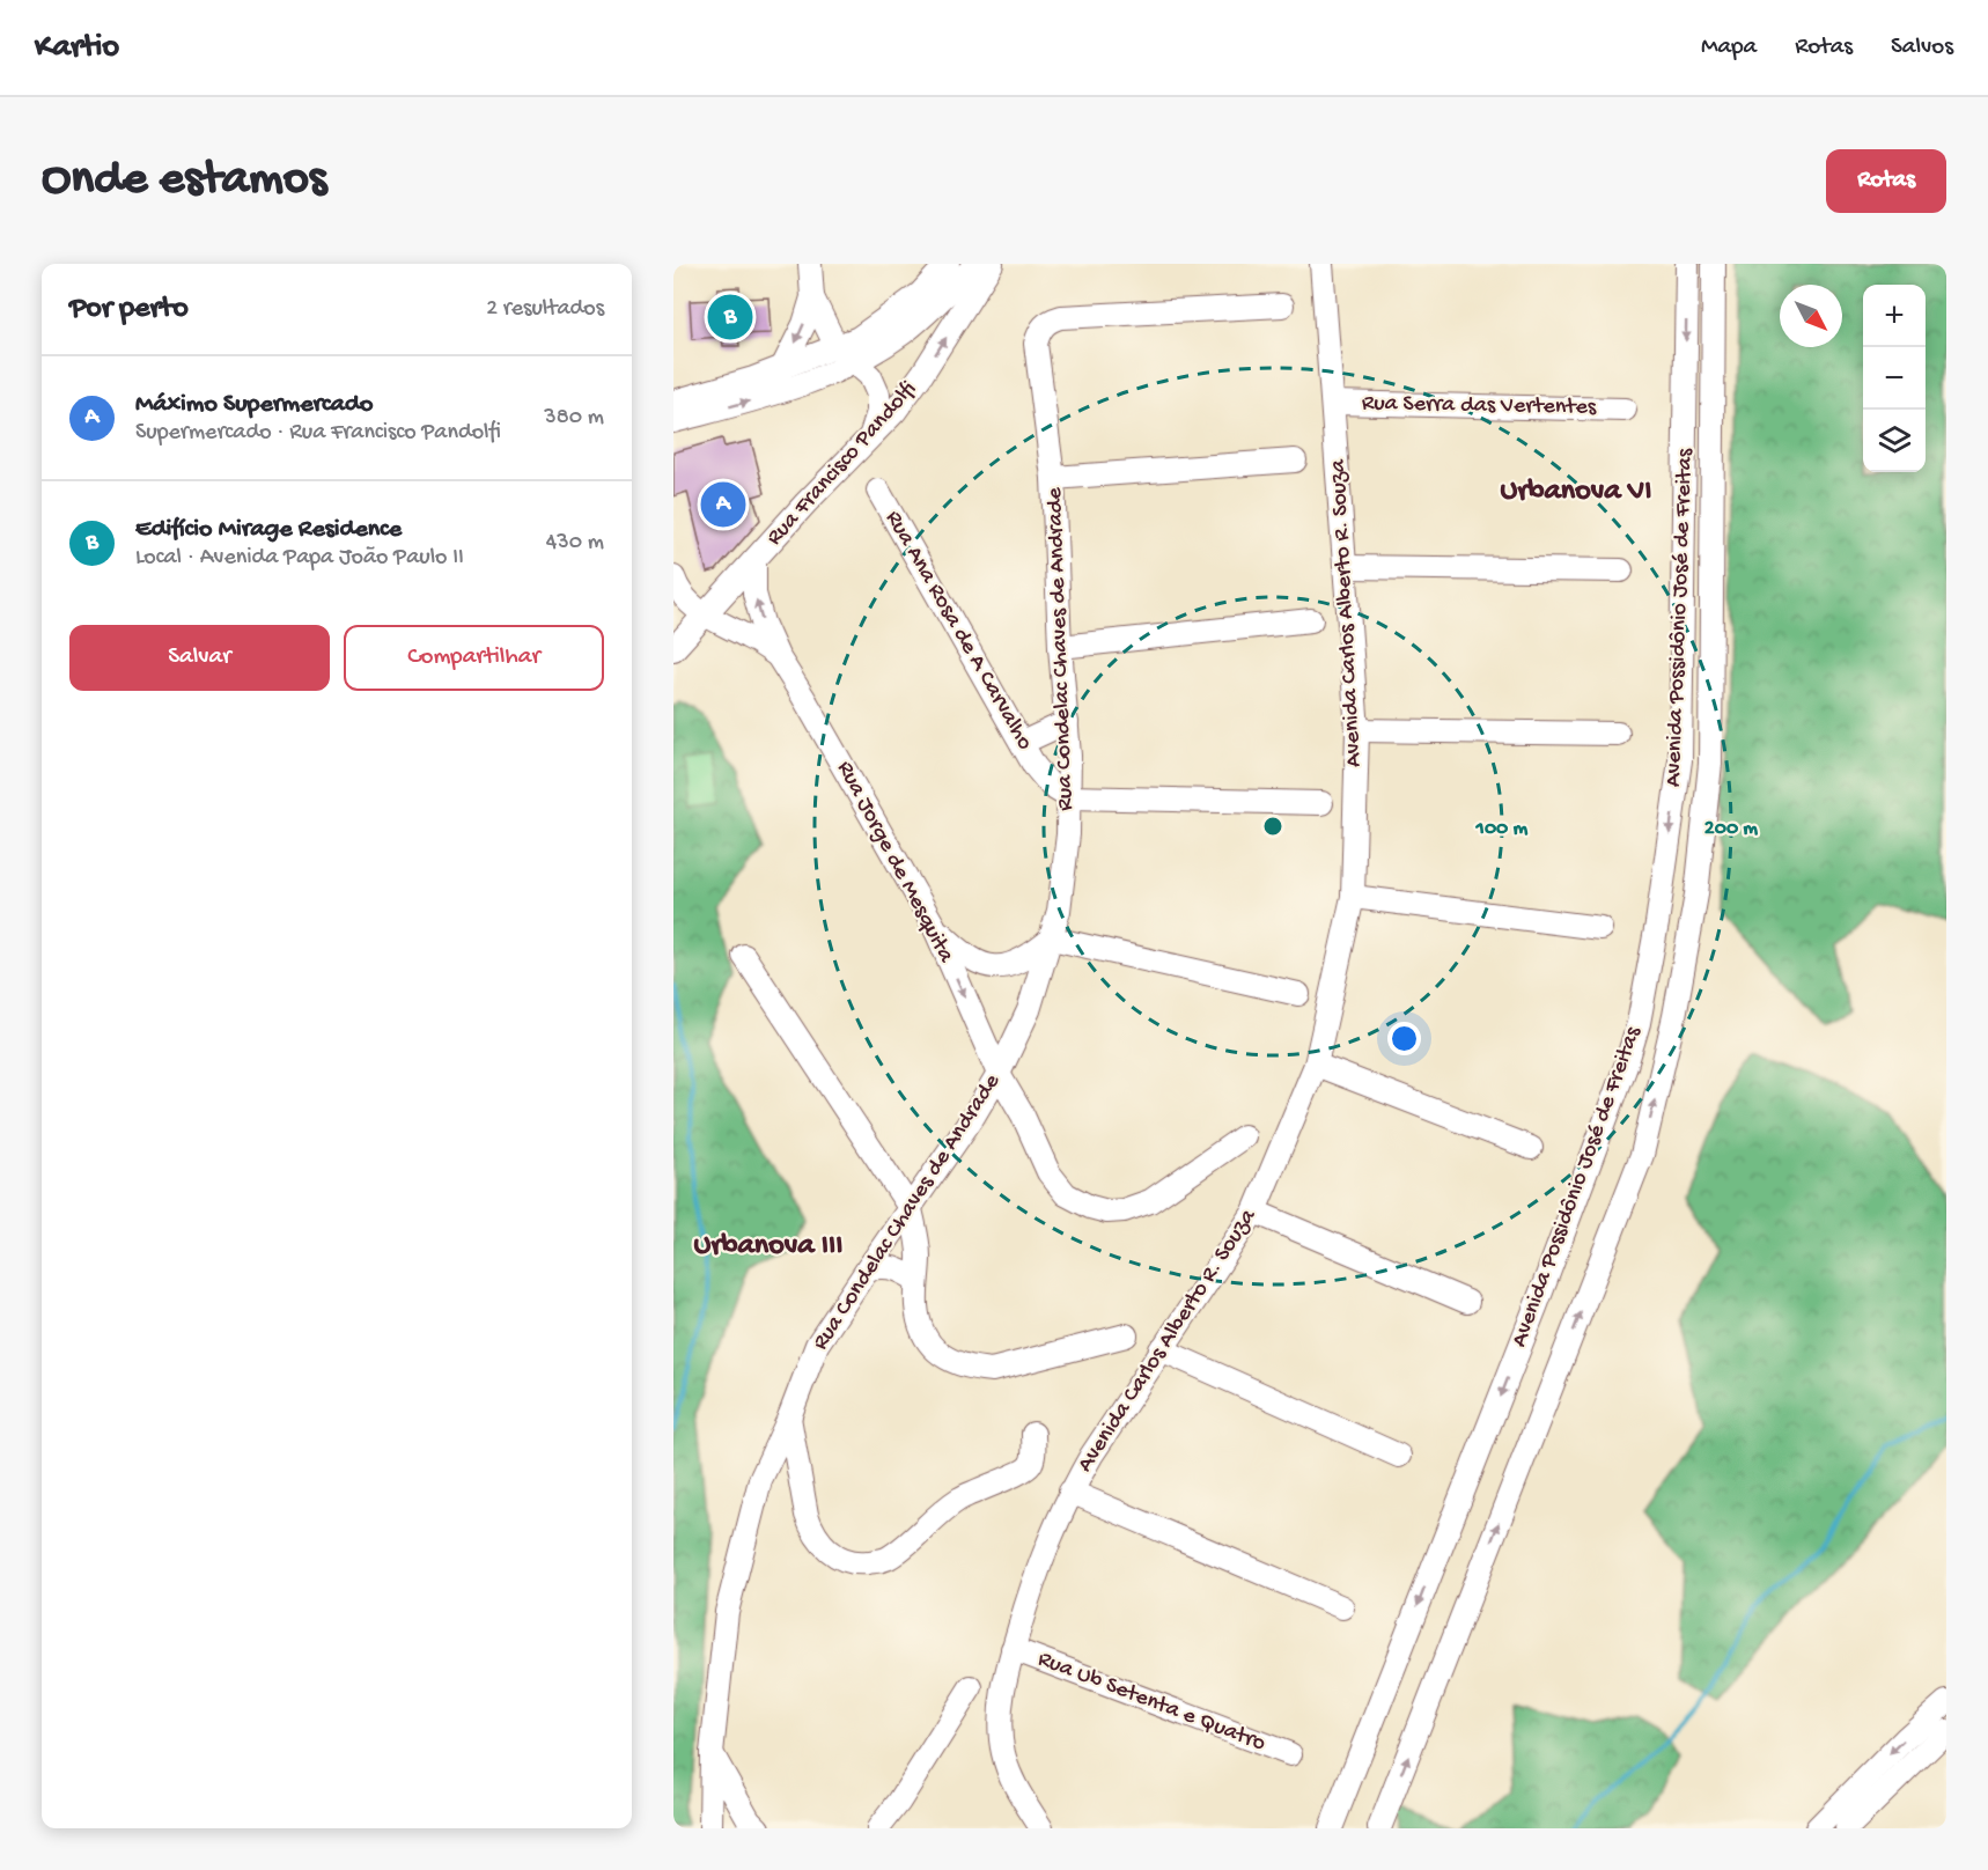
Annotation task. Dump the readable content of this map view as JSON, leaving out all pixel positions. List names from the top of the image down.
{
  "streets": {
    "street": [
      "Rua Serra das Vertentes",
      "Rua Francisco Pandolfi",
      "Avenida Carlos Alberto R. Souza",
      "Avenida Possidônio José de Freitas",
      "Rua Ana Rosa de A Carvalho",
      "Rua Condelac Chaves de Andrade",
      "Rua Jorge de Mesquita",
      "Rua Ub Setenta e Quatro"
    ]
  },
  "crossings": [
    ["Rua Serra das Vertentes", "Avenida Carlos Alberto R. Souza"],
    ["Rua Francisco Pandolfi", "Rua Jorge de Mesquita"],
    ["Avenida Carlos Alberto R. Souza", "Rua Ub Setenta e Quatro"],
    ["Rua Ana Rosa de A Carvalho", "Rua Condelac Chaves de Andrade"],
    ["Rua Condelac Chaves de Andrade", "Rua Jorge de Mesquita"]
  ],
  "districts": ["Urbanova VI", "Urbanova III"],
  "north": "bottom right",
  "page": {
    "header": "Kartio",
    "nav": ["Mapa", "Rotas", "Salvos"],
    "buttons": [
      "Rotas",
      ["Salvar", "Compartilhar"]
    ],
    "title": "Onde estamos",
    "heading": ["Por perto", "2 resultados"],
    "map_buttons": ["+", "−"],
    "pins": ["B", "A"],
    "list": [
      {
        "mark": "A",
        "name": "Máximo Supermercado",
        "note": "Supermercado · Rua Francisco Pandolfi",
        "value": "380 m"
      },
      {
        "mark": "B",
        "name": "Edifício Mirage Residence",
        "note": "Local · Avenida Papa João Paulo II",
        "value": "430 m"
      }
    ]
  },
  "rings": ["100 m", "200 m"]
}
